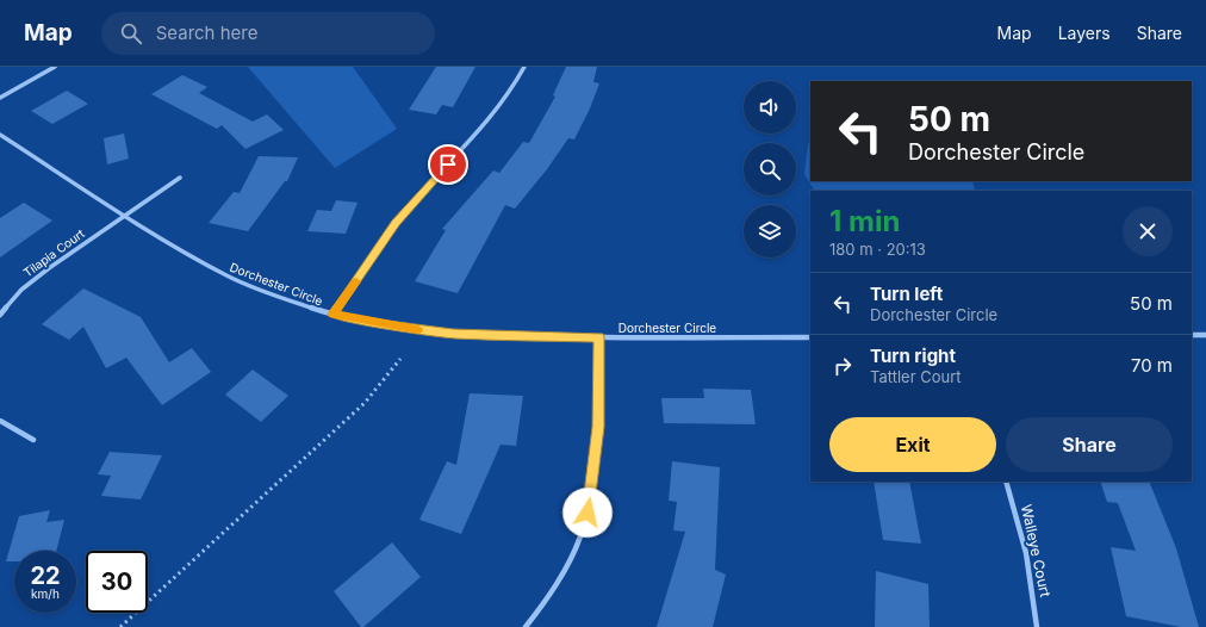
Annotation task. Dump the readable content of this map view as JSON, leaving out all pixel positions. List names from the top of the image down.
{
  "streets": {
    "street": ["Tilapia Court", "Dorchester Circle", "Walleye Court"]
  },
  "crossings": [
    ["Tilapia Court", "Dorchester Circle"]
  ],
  "page": {
    "header": "Map",
    "search": "Search here",
    "nav": ["Map", "Layers", "Share"],
    "turn": ["50 m", "Dorchester Circle"],
    "heading": ["1 min", "180 m · 20:13"],
    "list": [
      {
        "name": "Turn left",
        "note": "Dorchester Circle",
        "value": "50 m"
      },
      {
        "name": "Turn right",
        "note": "Tattler Court",
        "value": "70 m"
      }
    ],
    "buttons": ["Exit", "Share"],
    "speed": "22 km/h",
    "limit": "30"
  }
}
